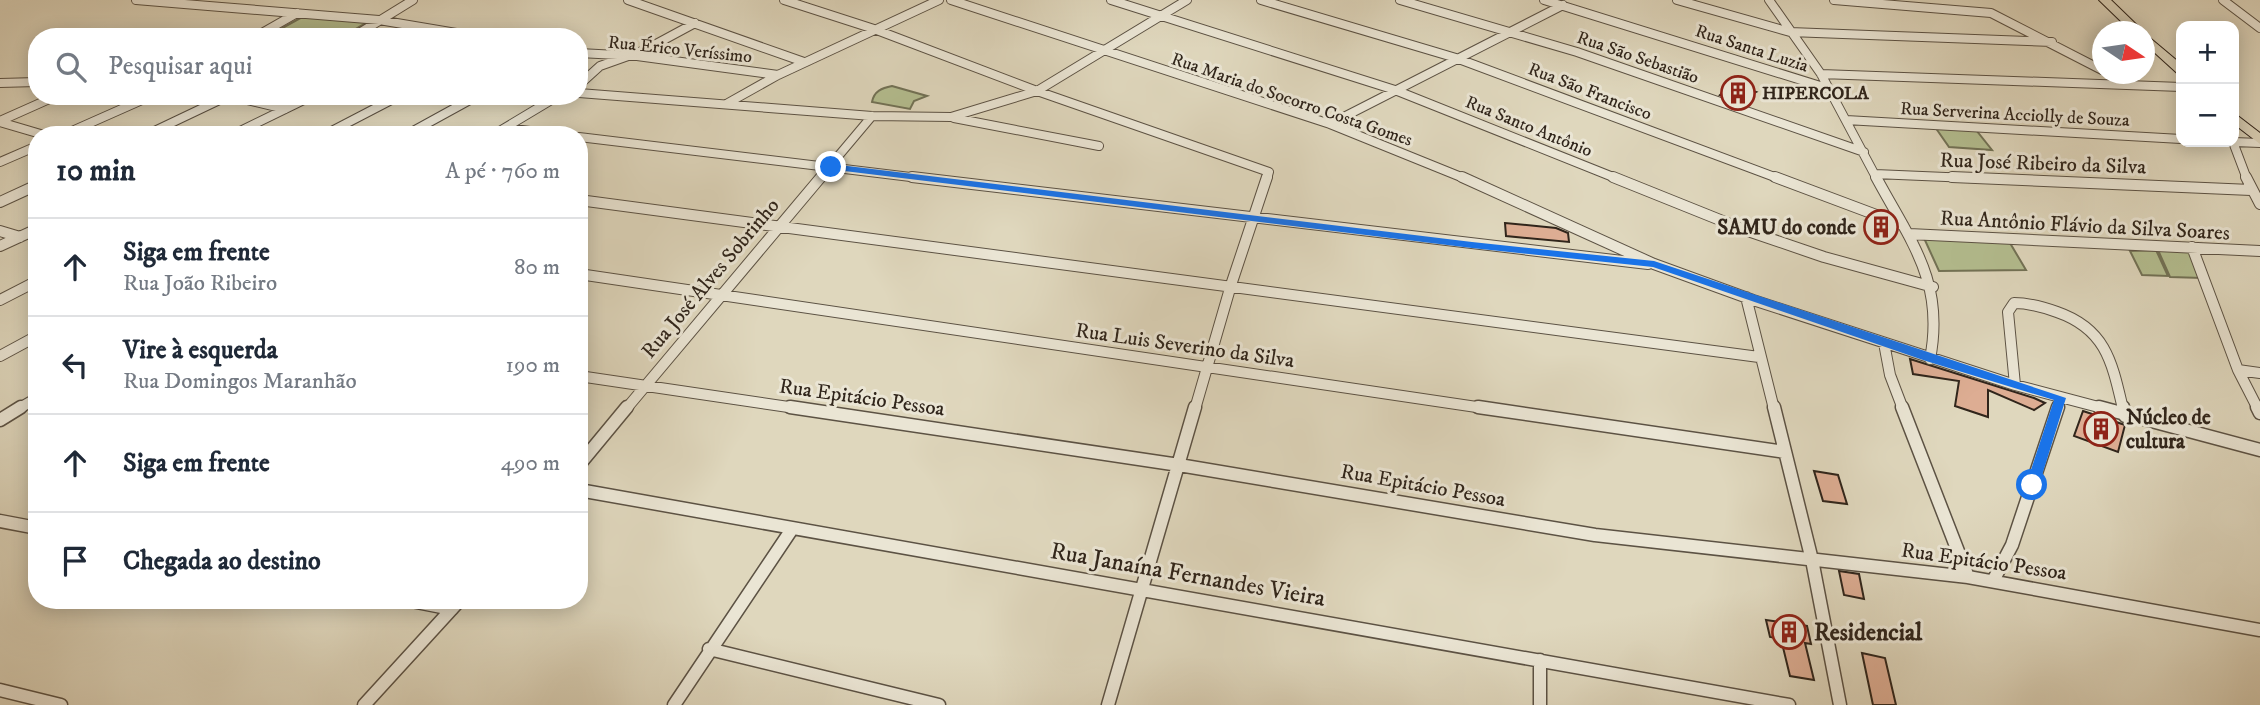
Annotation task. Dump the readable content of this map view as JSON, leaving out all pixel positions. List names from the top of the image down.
{
  "streets": {
    "street": [
      "Rua Santa Luzia",
      "Rua Érico Veríssimo",
      "Rua São Sebastião",
      "Rua São Francisco",
      "Rua Maria do Socorro Costa Gomes",
      "Rua Serverina Acciolly de Souza",
      "Rua Santo Antônio",
      "Rua José Ribeiro da Silva",
      "Rua Antônio Flávio da Silva Soares",
      "Rua José Alves Sobrinho",
      "Rua Luis Severino da Silva",
      "Rua Epitácio Pessoa",
      "Rua Janaína Fernandes Vieira"
    ]
  },
  "crossings": [
    ["Rua José Alves Sobrinho", "Rua Luis Severino da Silva"],
    ["Rua José Alves Sobrinho", "Rua Epitácio Pessoa"]
  ],
  "places": {
    "building": [
      "HIPERCOLA",
      "SAMU do conde",
      "Núcleo de cultura",
      "Residencial"
    ]
  },
  "north": "right",
  "page": {
    "map_buttons": ["+", "−"],
    "search": "Pesquisar aqui",
    "heading": ["10 min", "A pé · 760 m"],
    "list": [
      ["Siga em frente", "Rua João Ribeiro", "80 m"],
      ["Vire à esquerda", "Rua Domingos Maranhão", "190 m"],
      ["Siga em frente", "490 m"],
      "Chegada ao destino"
    ]
  }
}
